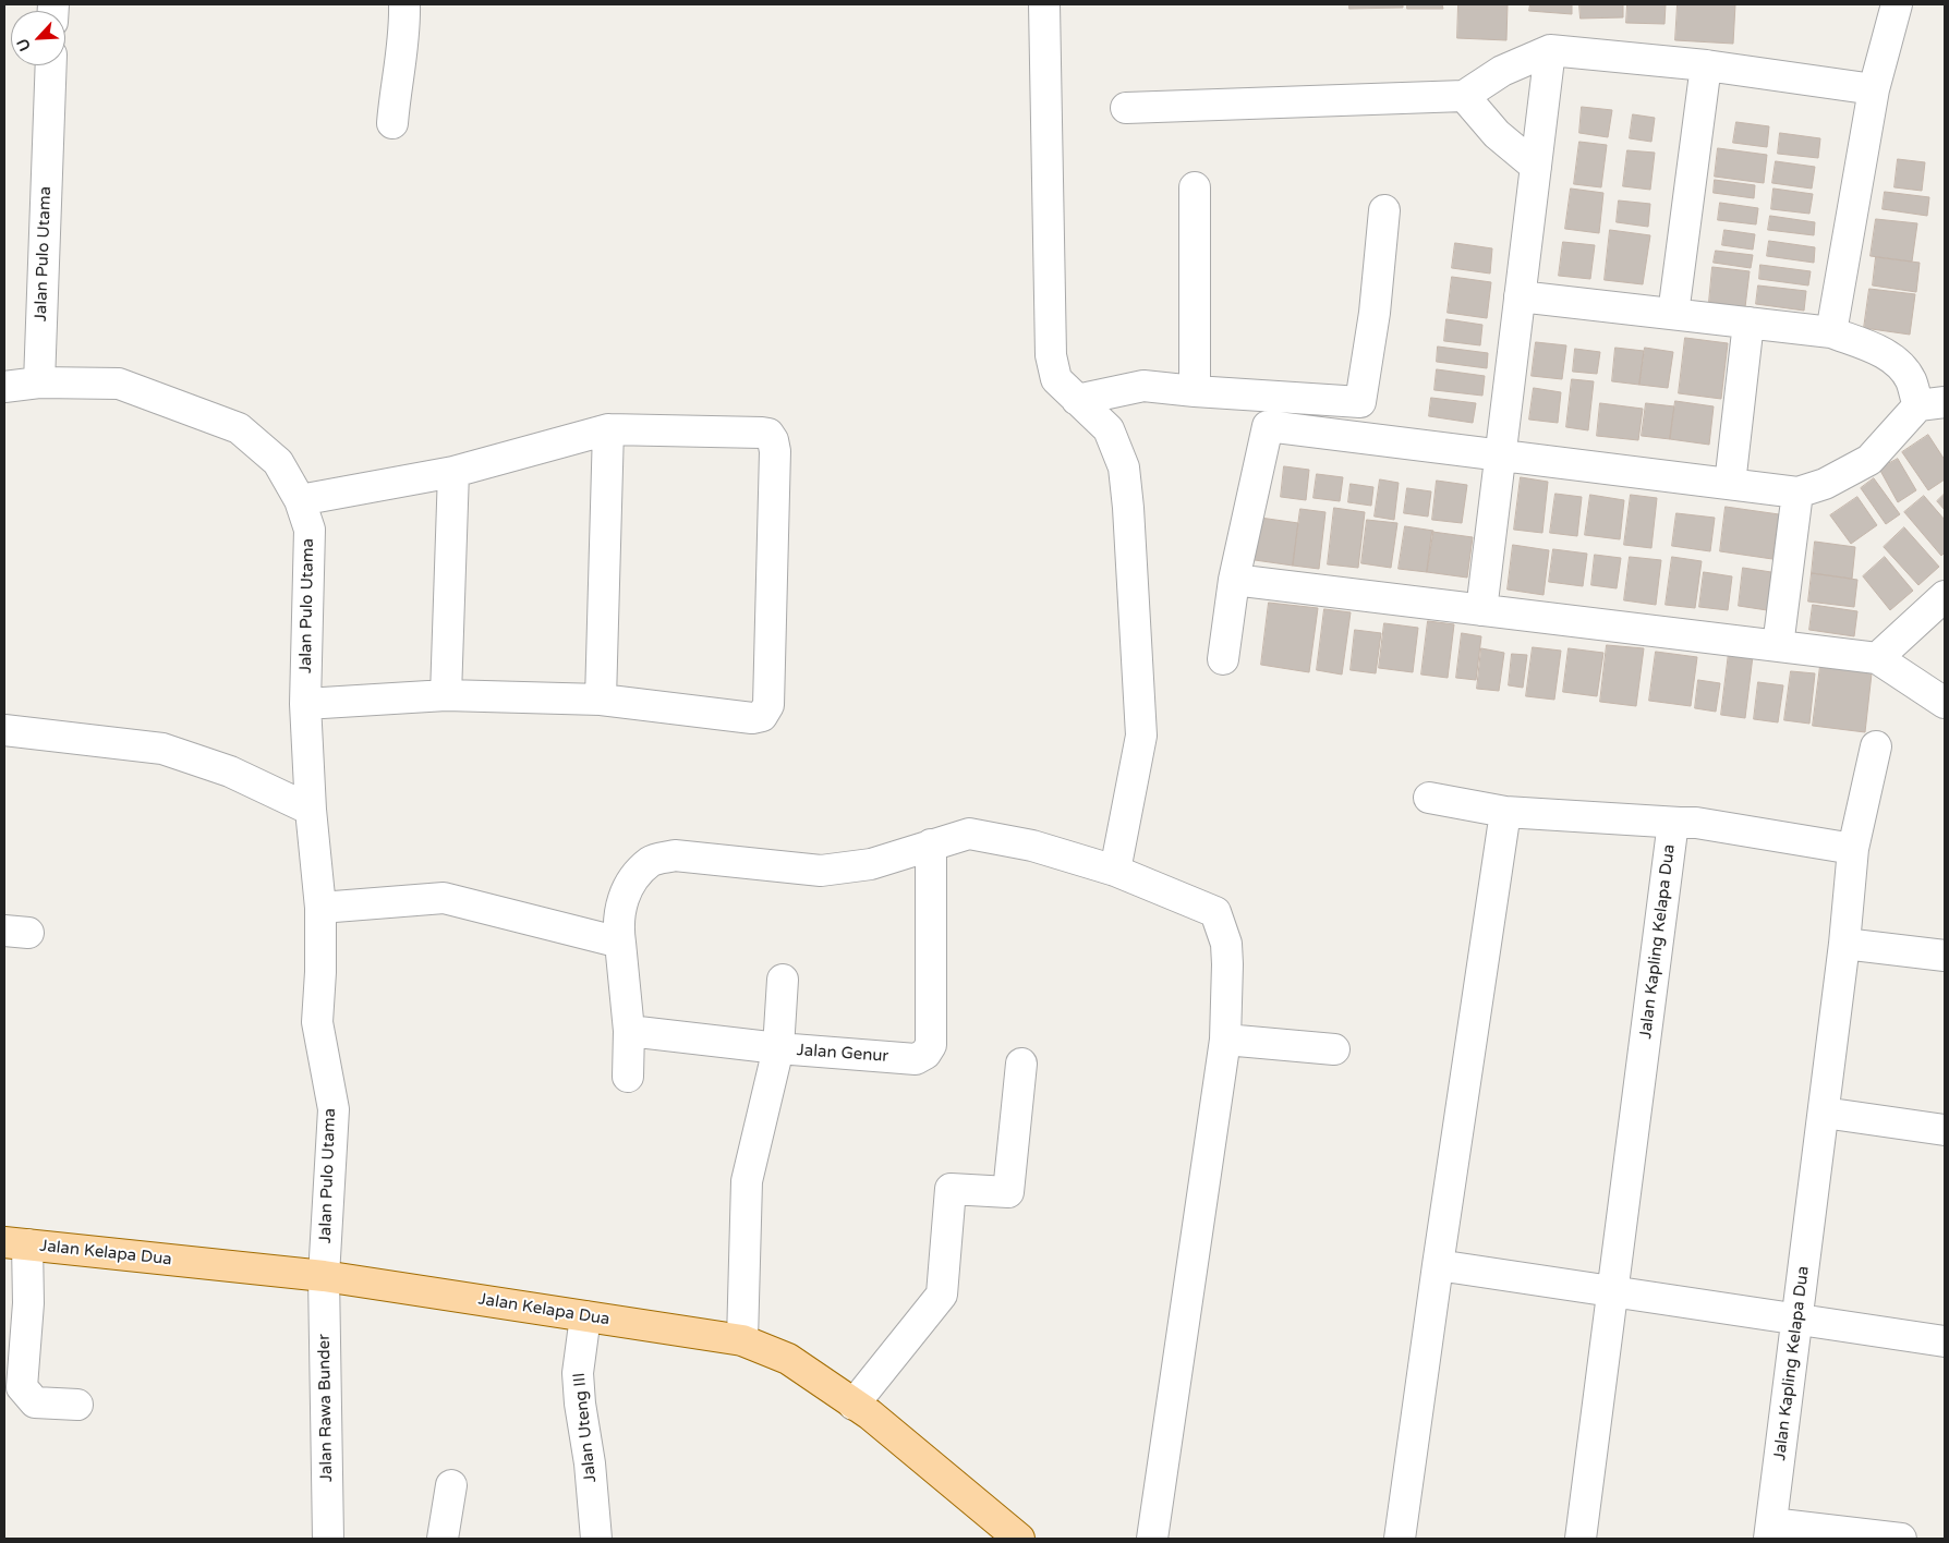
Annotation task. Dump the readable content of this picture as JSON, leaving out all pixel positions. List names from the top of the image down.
{
  "streets": {
    "main road": ["Jalan Kelapa Dua"],
    "street": [
      "Jalan Pulo Utama",
      "Jalan Kapling Kelapa Dua",
      "Jalan Genur",
      "Jalan Rawa Bunder",
      "Jalan Uteng III"
    ]
  },
  "crossings": [
    ["Jalan Pulo Utama", "Jalan Kelapa Dua"],
    ["Jalan Pulo Utama", "Jalan Rawa Bunder"],
    ["Jalan Genur", "Jalan Kelapa Dua"],
    ["Jalan Kelapa Dua", "Jalan Rawa Bunder"],
    ["Jalan Kelapa Dua", "Jalan Uteng III"]
  ],
  "north": "bottom left"
}
